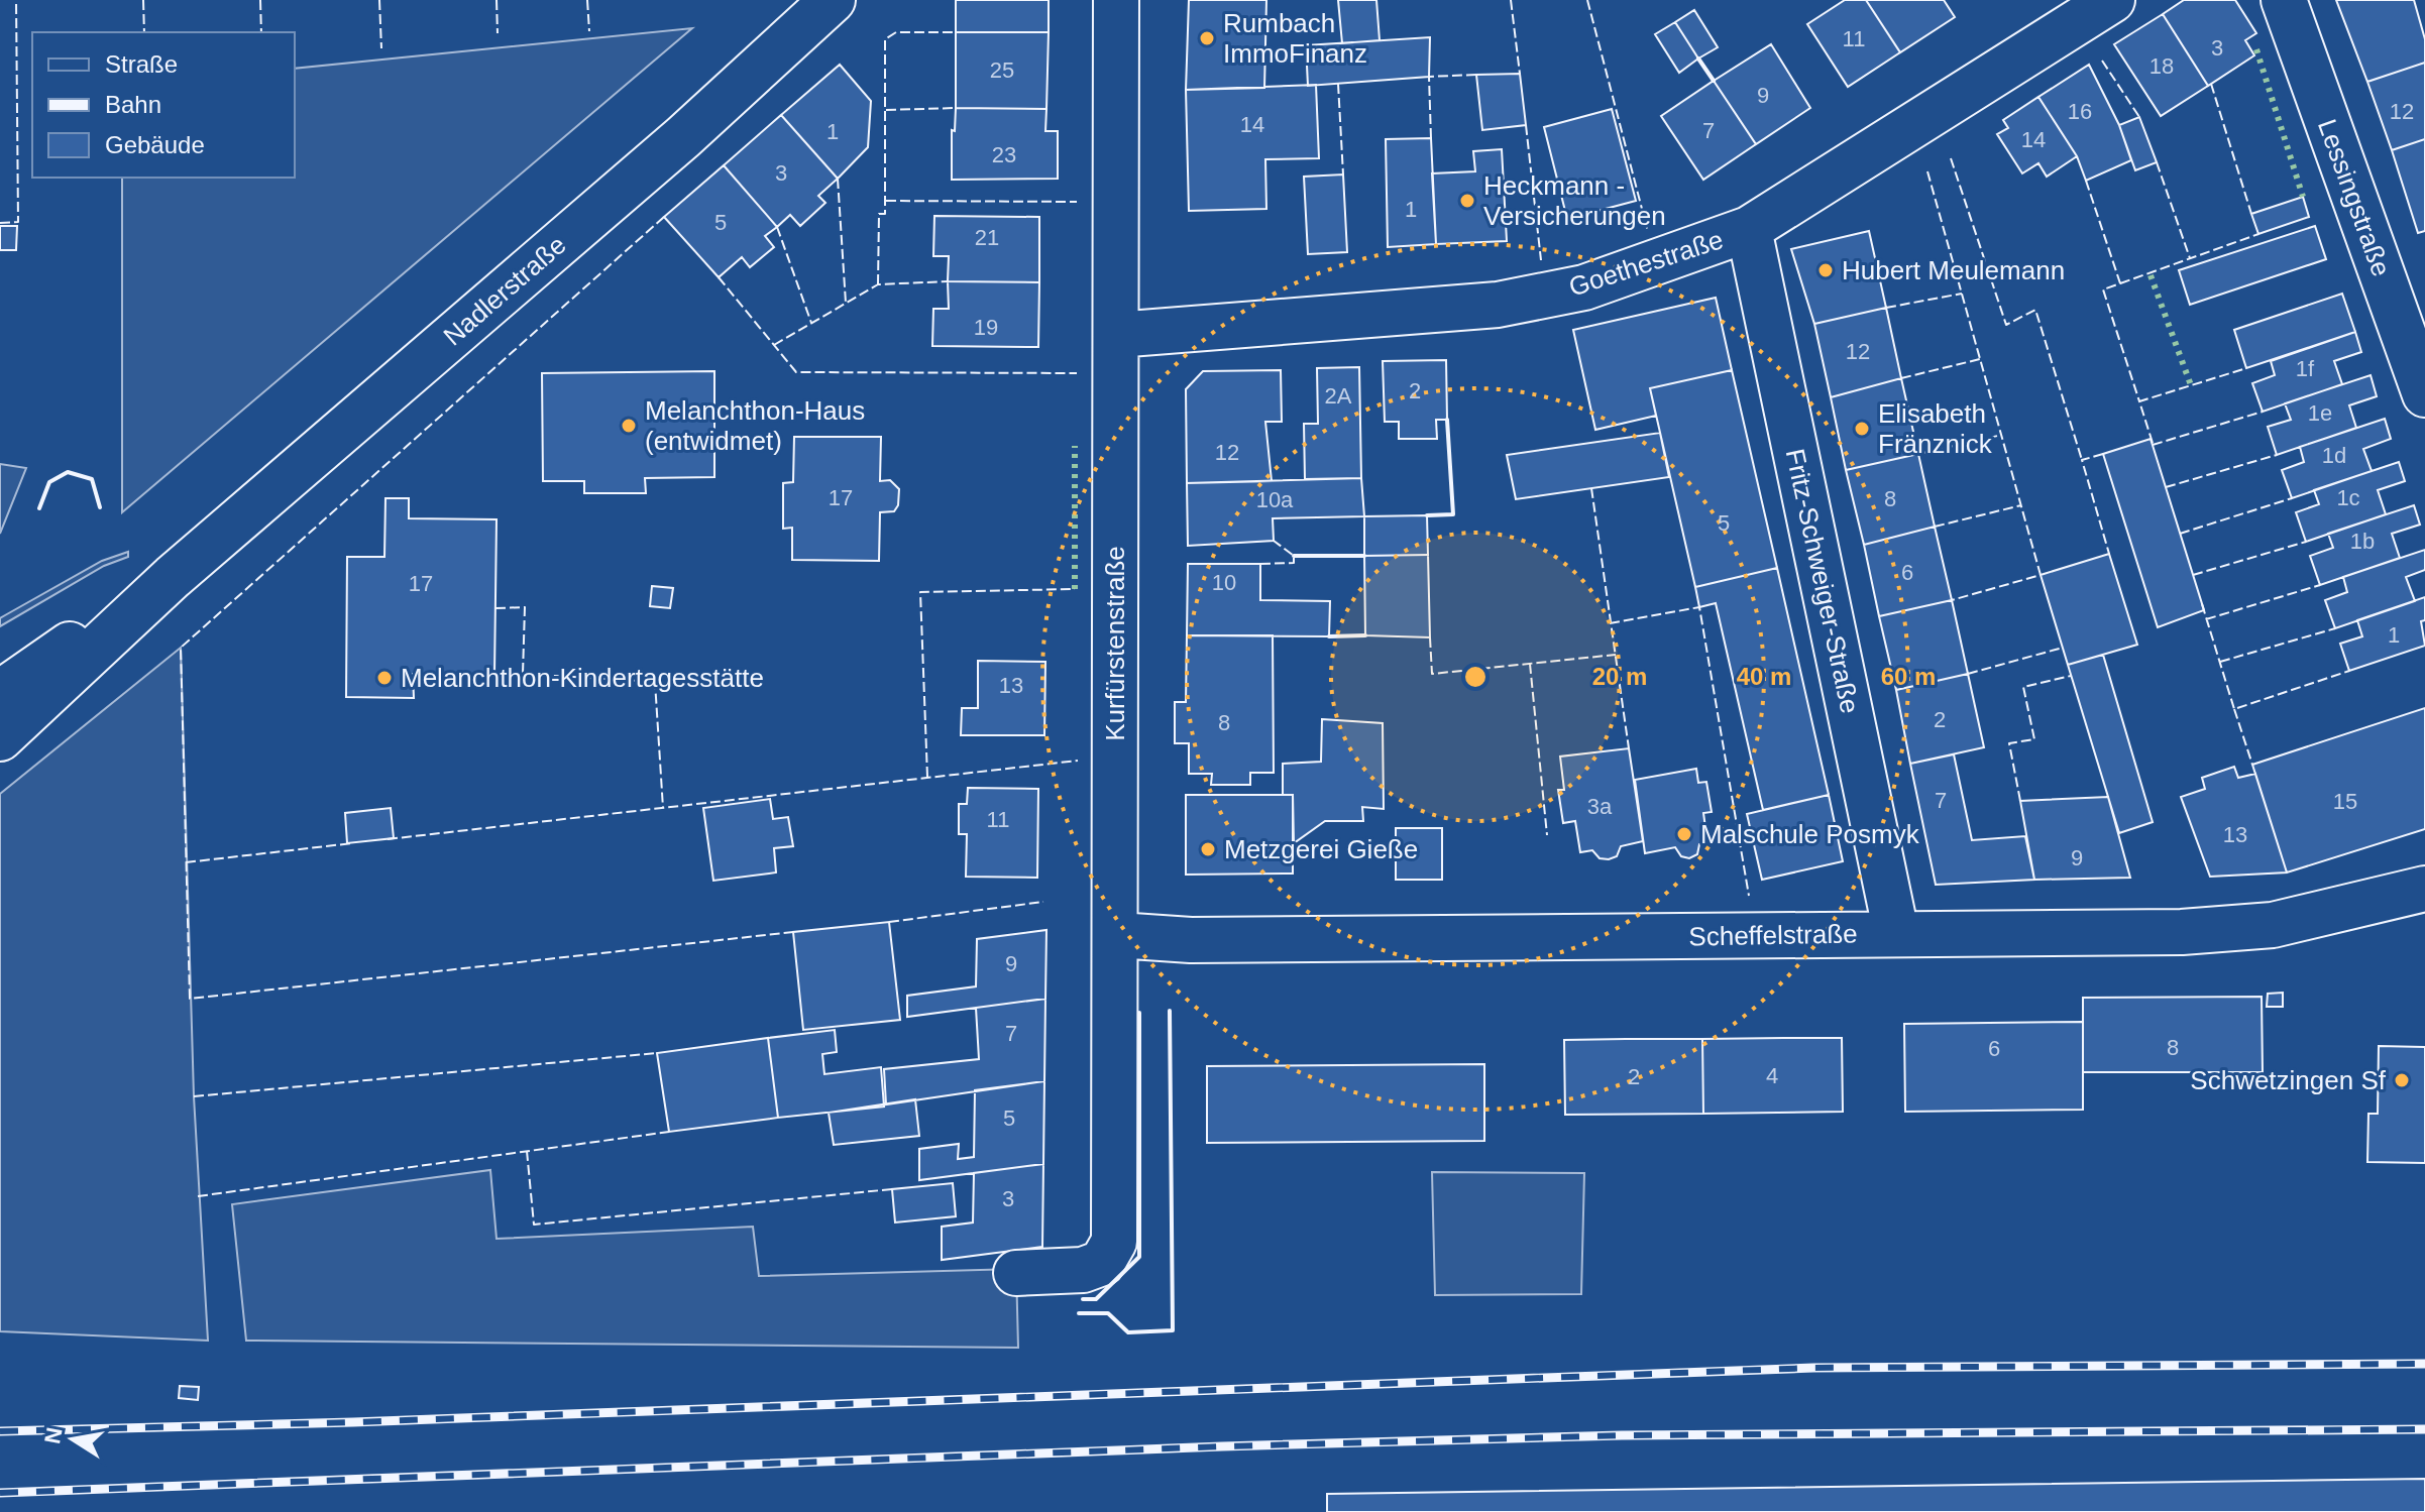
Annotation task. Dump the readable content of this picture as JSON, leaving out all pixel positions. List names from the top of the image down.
{
  "streets": {
    "street": [
      "Lessingstraße",
      "Goethestraße",
      "Nadlerstraße",
      "Fritz-Schweiger-Straße",
      "Kurfürstenstraße",
      "Scheffelstraße"
    ]
  },
  "crossings": [
    ["Goethestraße", "Fritz-Schweiger-Straße"],
    ["Goethestraße", "Kurfürstenstraße"],
    ["Fritz-Schweiger-Straße", "Scheffelstraße"],
    ["Kurfürstenstraße", "Scheffelstraße"]
  ],
  "places": [
    "Rumbach ImmoFinanz",
    "Heckmann - Versicherungen",
    "Hubert Meulemann",
    "Melanchthon-Haus (entwidmet)",
    "Elisabeth Fränznick",
    "Melanchthon-Kindertagesstätte",
    "Malschule Posmyk",
    "Metzgerei Gieße",
    "Schwetzingen Sf"
  ],
  "house_numbers": [
    "11",
    "3",
    "18",
    "25",
    "9",
    "16",
    "12",
    "14",
    "7",
    "1",
    "14",
    "23",
    "3",
    "1",
    "5",
    "21",
    "19",
    "12",
    "1f",
    "2",
    "2A",
    "1e",
    "12",
    "1d",
    "17",
    "1c",
    "8",
    "10a",
    "5",
    "1b",
    "6",
    "10",
    "17",
    "1",
    "13",
    "2",
    "8",
    "7",
    "15",
    "3a",
    "11",
    "13",
    "9",
    "9",
    "7",
    "8",
    "6",
    "4",
    "2",
    "5",
    "3"
  ],
  "legend": ["Straße", "Bahn", "Gebäude"],
  "north": "left",
  "rings": ["20 m", "40 m", "60 m"]
}
